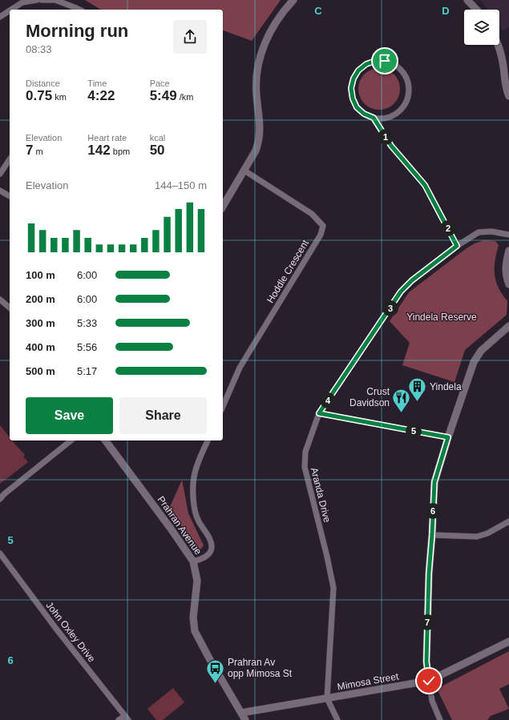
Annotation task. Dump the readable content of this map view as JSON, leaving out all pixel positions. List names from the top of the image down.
{
  "streets": {
    "street": [
      "Hoddle Crescent",
      "Aranda Drive",
      "Prahran Avenue",
      "John Oxley Drive",
      "Mimosa Street"
    ]
  },
  "crossings": [
    ["Aranda Drive", "Mimosa Street"],
    ["Prahran Avenue", "Mimosa Street"]
  ],
  "parks": ["Yindela Reserve"],
  "places": {
    "building": ["Yindela"],
    "restaurant": ["Crust Davidson"],
    "bus stop": ["Prahran Av opp Mimosa St"]
  },
  "page": {
    "heading": ["Morning run", "08:33"],
    "stats": [
      ["Distance", "0.75 km"],
      ["Time", "4:22"],
      ["Pace", "5:49 /km"],
      ["Elevation", "7 m"],
      ["Heart rate", "142 bpm"],
      ["kcal", "50"]
    ],
    "pins": [
      "1",
      "2",
      "3",
      "4",
      "5",
      "6",
      "7"
    ],
    "chart": ["Elevation", "144–150 m"],
    "list": [
      {
        "name": "100 m",
        "note": "6:00"
      },
      {
        "name": "200 m",
        "note": "6:00"
      },
      {
        "name": "300 m",
        "note": "5:33"
      },
      {
        "name": "400 m",
        "note": "5:56"
      },
      {
        "name": "500 m",
        "note": "5:17"
      }
    ],
    "buttons": ["Save", "Share"]
  },
  "grid": {
    "columns": ["C", "D"],
    "rows": ["5", "6"]
  }
}
